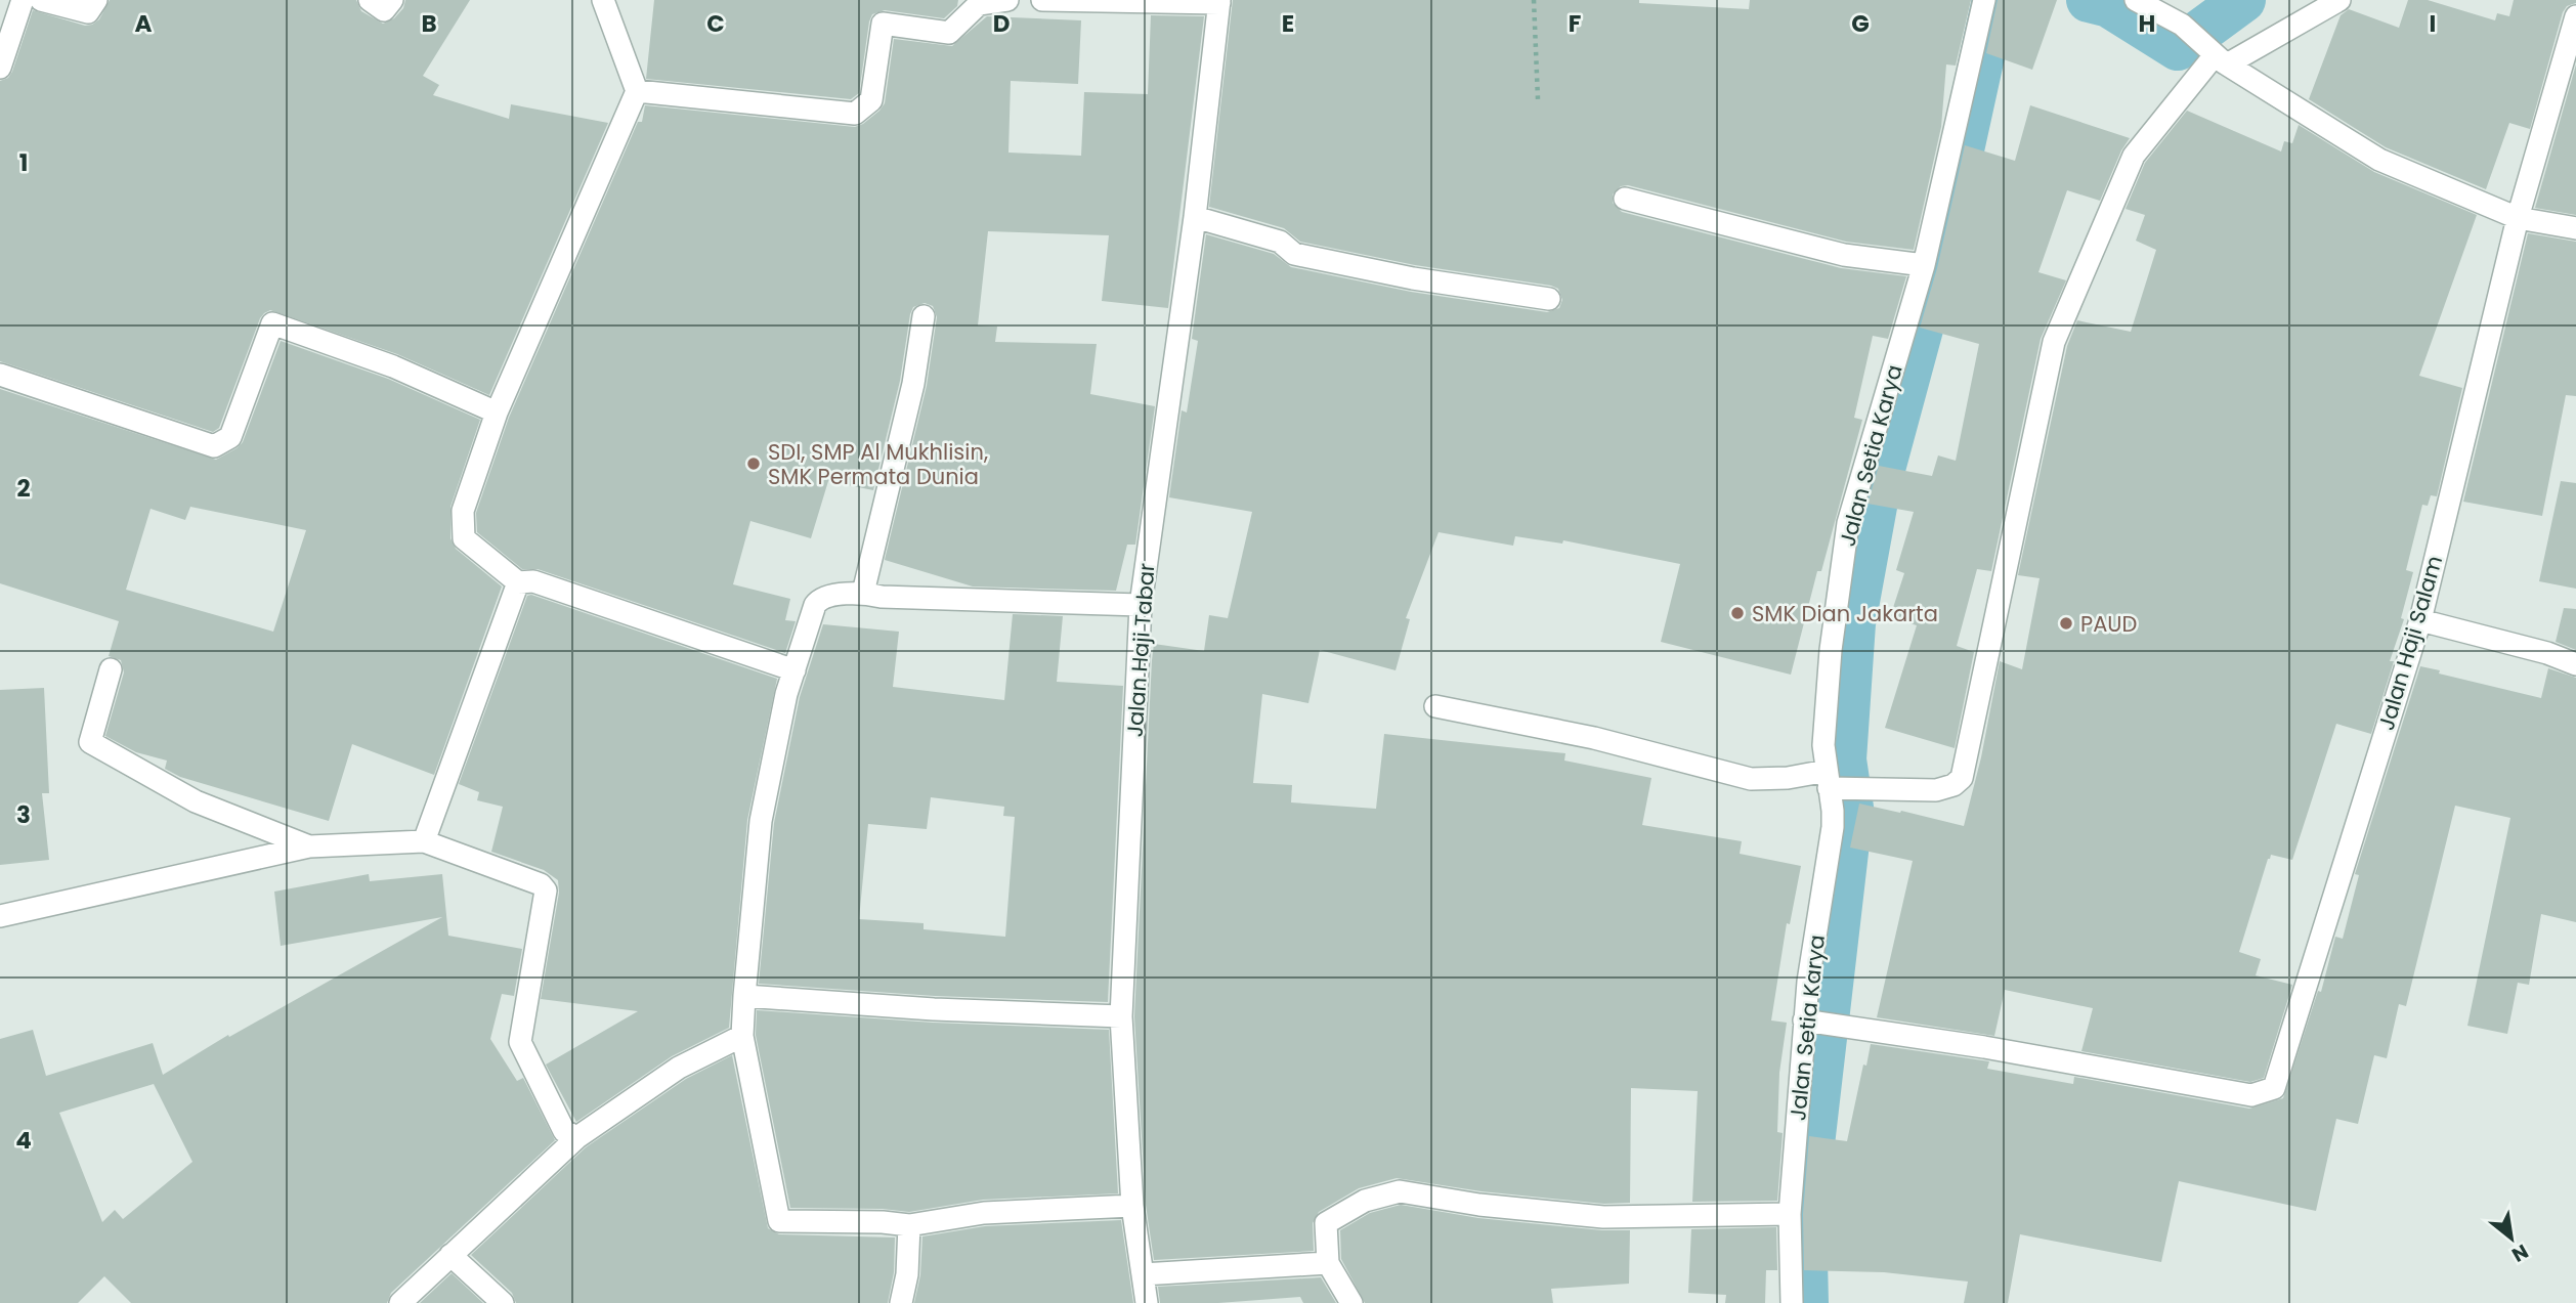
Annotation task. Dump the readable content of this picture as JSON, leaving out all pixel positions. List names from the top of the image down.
{
  "streets": {
    "street": ["Jalan Setia Karya", "Jalan Haji Salam", "Jalan Haji Tabar"]
  },
  "crossings": [
    ["Jalan Setia Karya", "Jalan Haji Salam"]
  ],
  "places": ["SDI, SMP Al Mukhlisin, SMK Permata Dunia", "SMK Dian Jakarta", "PAUD"],
  "north": "bottom right",
  "grid": {
    "columns": [
      "A",
      "B",
      "C",
      "D",
      "E",
      "F",
      "G",
      "H",
      "I"
    ],
    "rows": [
      "1",
      "2",
      "3",
      "4"
    ]
  }
}
